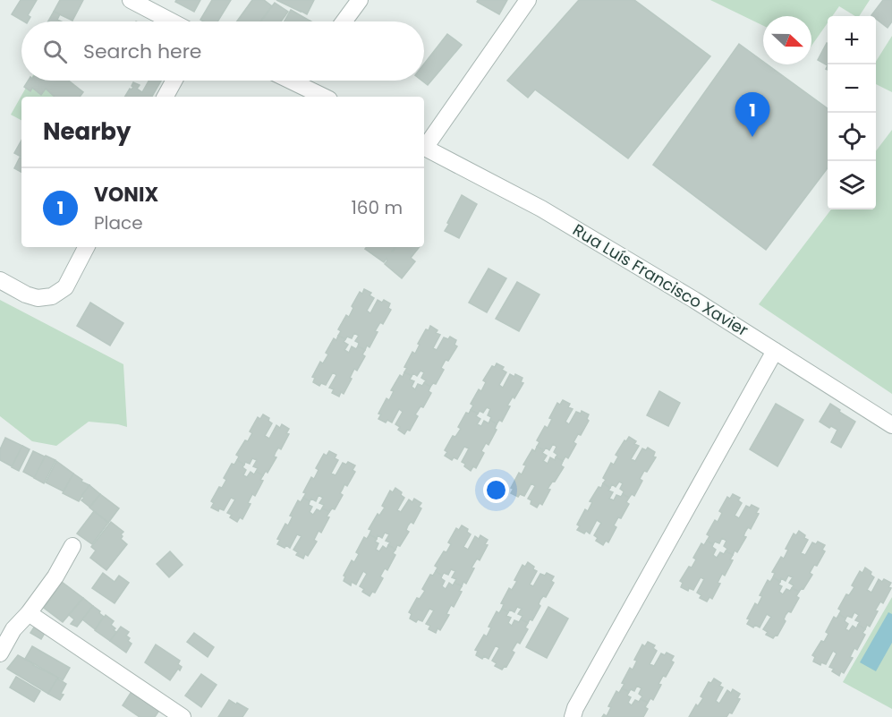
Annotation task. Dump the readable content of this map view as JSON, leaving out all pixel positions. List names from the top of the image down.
{
  "streets": {
    "street": ["Rua Luís Francisco Xavier"]
  },
  "north": "right",
  "page": {
    "map_buttons": ["+", "−"],
    "search": "Search here",
    "pins": "1",
    "heading": "Nearby",
    "list": [
      {
        "mark": "1",
        "name": "VONIX",
        "note": "Place",
        "value": "160 m"
      }
    ]
  }
}
